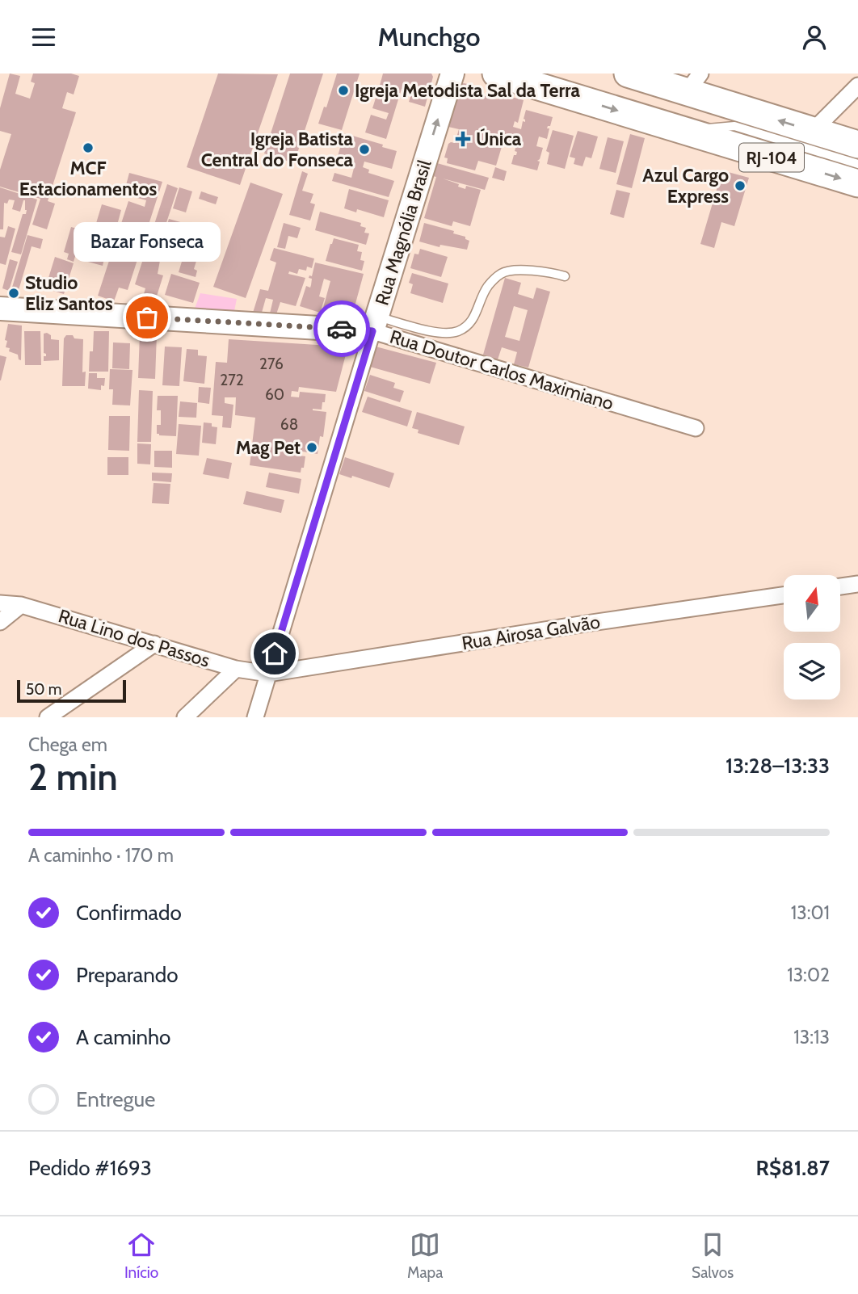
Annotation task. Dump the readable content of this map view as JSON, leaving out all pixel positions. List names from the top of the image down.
{
  "streets": {
    "highway": ["RJ-104"],
    "main road": ["Rua Magnólia Brasil", "Rua Doutor Carlos Maximiano"],
    "street": ["Rua Airosa Galvão", "Rua Lino dos Passos"]
  },
  "crossings": [
    ["Rua Magnólia Brasil", "Rua Doutor Carlos Maximiano"],
    ["Rua Magnólia Brasil", "Rua Airosa Galvão"],
    ["Rua Magnólia Brasil", "Rua Lino dos Passos"],
    ["Rua Airosa Galvão", "Rua Lino dos Passos"]
  ],
  "one_way": ["Rua Magnólia Brasil"],
  "places": {
    "other": [
      "Igreja Metodista Sal da Terra",
      "MCF Estacionamentos",
      "Igreja Batista Central do Fonseca",
      "Azul Cargo Express",
      "Studio Eliz Santos",
      "Bazar Fonseca",
      "Mag Pet"
    ],
    "health": ["Única"]
  },
  "house_numbers": [
    "276",
    "272",
    "60",
    "68"
  ],
  "scale_bar": "50 m",
  "north": "top",
  "page": {
    "header": "Munchgo",
    "bubble": "Bazar Fonseca",
    "scale": "50 m",
    "heading": ["2 min", "Chega em", "13:28–13:33"],
    "panel": ["Pedido #1693", "R$81.87"],
    "bar": "A caminho · 170 m",
    "list": [
      ["Confirmado", "13:01"],
      ["Preparando", "13:02"],
      ["A caminho", "13:13"],
      "Entregue"
    ],
    "tabs": ["Início", "Mapa", "Salvos"]
  }
}
